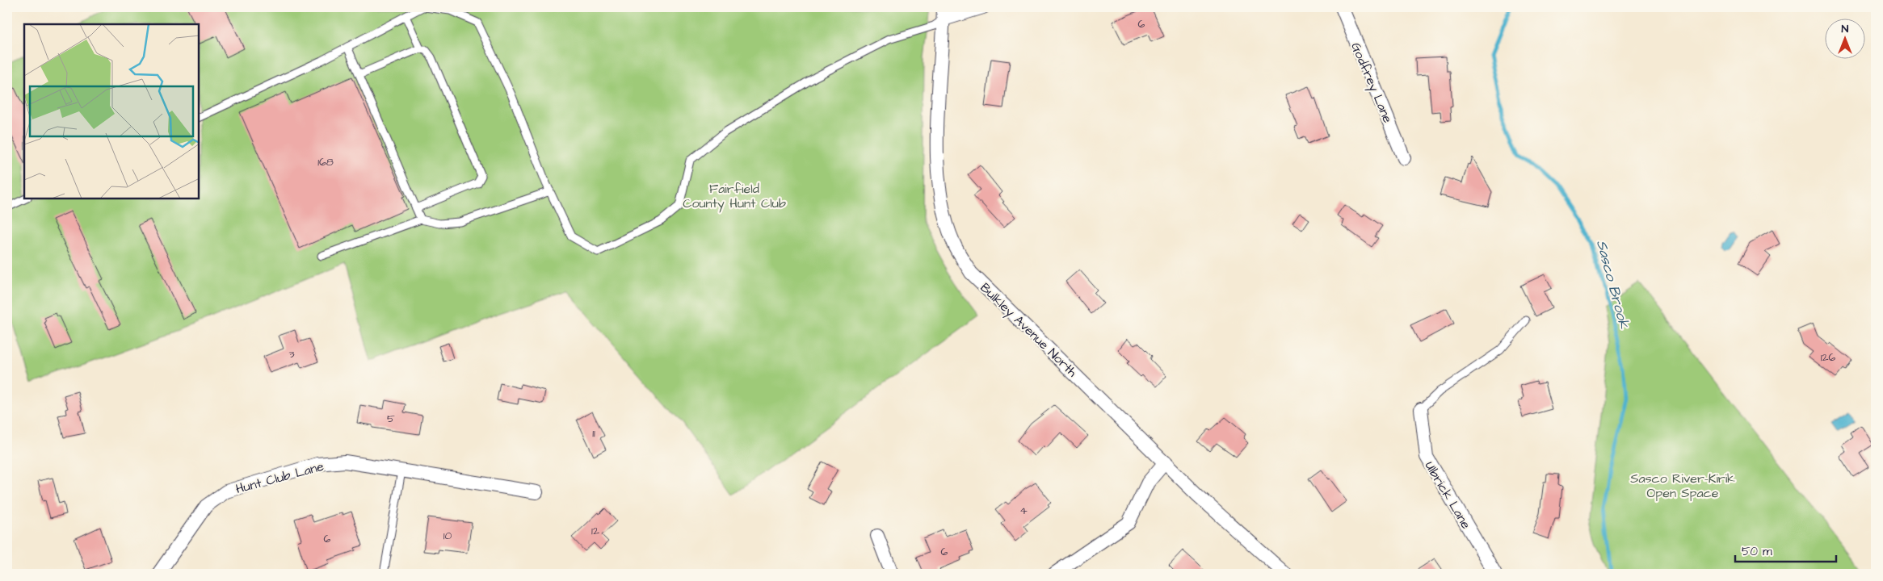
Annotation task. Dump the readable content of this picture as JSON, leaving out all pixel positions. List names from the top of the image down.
{
  "streets": {
    "street": [
      "Godfrey Lane",
      "Bulkley Avenue North",
      "Hunt Club Lane",
      "Ulbrick Lane"
    ]
  },
  "water": ["Sasco Brook"],
  "parks": ["Fairfield County Hunt Club", "Sasco River-Kirik Open Space"],
  "house_numbers": [
    "6",
    "168",
    "3",
    "126",
    "5",
    "11",
    "4",
    "12",
    "10",
    "6",
    "6"
  ],
  "scale_bar": "50 m",
  "north": "top"
}
